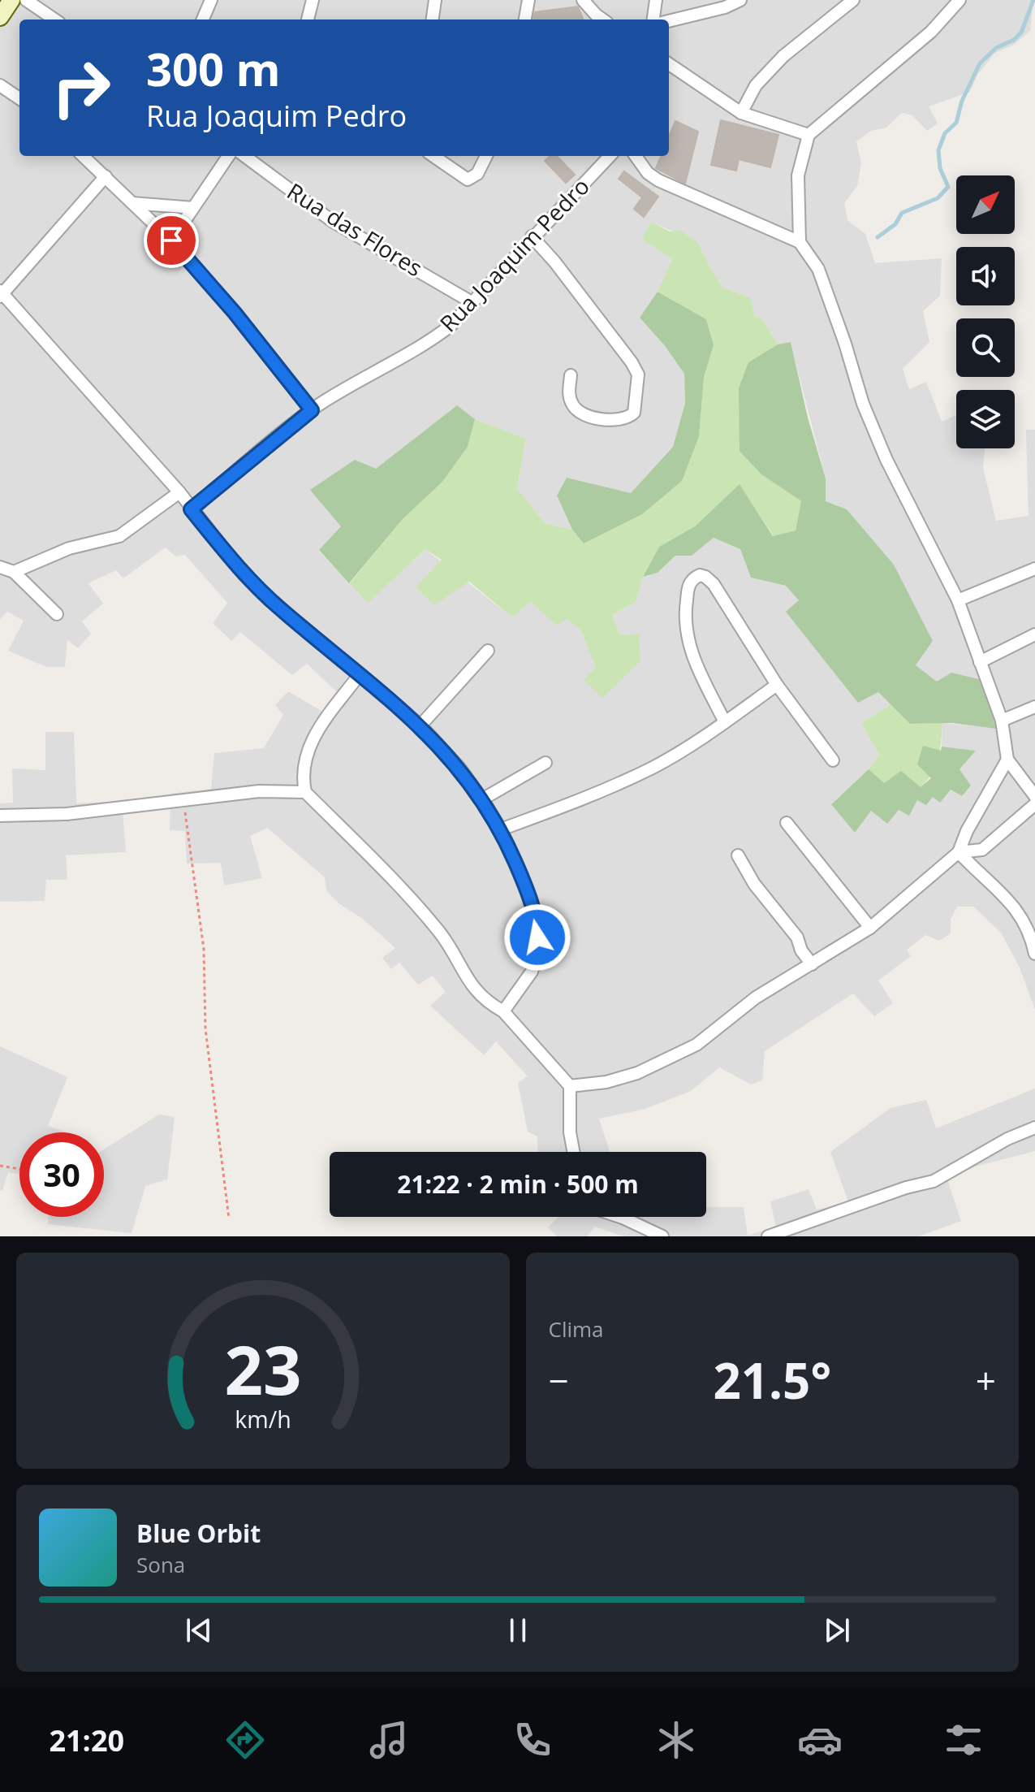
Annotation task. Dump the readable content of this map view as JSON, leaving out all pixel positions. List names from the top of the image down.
{
  "streets": {
    "street": ["Rua das Flores", "Rua Joaquim Pedro"]
  },
  "crossings": [
    ["Rua das Flores", "Rua Joaquim Pedro"]
  ],
  "north": "top right",
  "page": {
    "turn": ["300 m", "Rua Joaquim Pedro"],
    "limit": "30",
    "trip": "21:22 · 2 min · 500 m",
    "tile": "Clima",
    "heat": ["−", "21.5°", "+"],
    "song": ["Blue Orbit", "Sona"],
    "tabs": "21:20",
    "gauge": ["23", "km/h"]
  }
}
